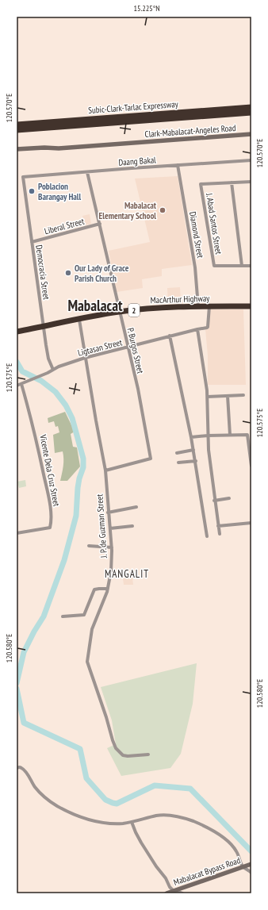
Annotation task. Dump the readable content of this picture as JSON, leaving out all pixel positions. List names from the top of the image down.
{
  "streets": {
    "highway": ["Subic-Clark-Tarlac Expressway", "MacArthur Highway", "2"],
    "street": [
      "Clark-Mabalacat-Angeles Road",
      "Daang Bakal",
      "J. Abad Santos Street",
      "Liberal Street",
      "Diamond Street",
      "Democracia Street",
      "Ligtasan Street",
      "P. Burgos Street",
      "Vicente Dela Cruz Street",
      "J. P. de Guzman Street",
      "Mabalacat Bypass Road"
    ]
  },
  "crossings": [
    ["Daang Bakal", "Diamond Street"],
    ["Daang Bakal", "Democracia Street"],
    ["Daang Bakal", "P. Burgos Street"],
    ["Liberal Street", "Democracia Street"],
    ["Liberal Street", "P. Burgos Street"],
    ["Diamond Street", "MacArthur Highway"],
    ["Democracia Street", "MacArthur Highway"],
    ["Democracia Street", "Ligtasan Street"],
    ["MacArthur Highway", "Ligtasan Street"],
    ["MacArthur Highway", "P. Burgos Street"],
    ["MacArthur Highway", "J. P. de Guzman Street"],
    ["Ligtasan Street", "P. Burgos Street"],
    ["Ligtasan Street", "Vicente Dela Cruz Street"],
    ["Ligtasan Street", "J. P. de Guzman Street"],
    ["P. Burgos Street", "J. P. de Guzman Street"]
  ],
  "districts": ["Mabalacat", "MANGALIT"],
  "places": ["Poblacion Barangay Hall", "Mabalacat Elementary School", "Our Lady of Grace Parish Church"],
  "coordinates": [
    "15.225°N",
    "120.570°E",
    "120.575°E",
    "120.580°E"
  ]
}
